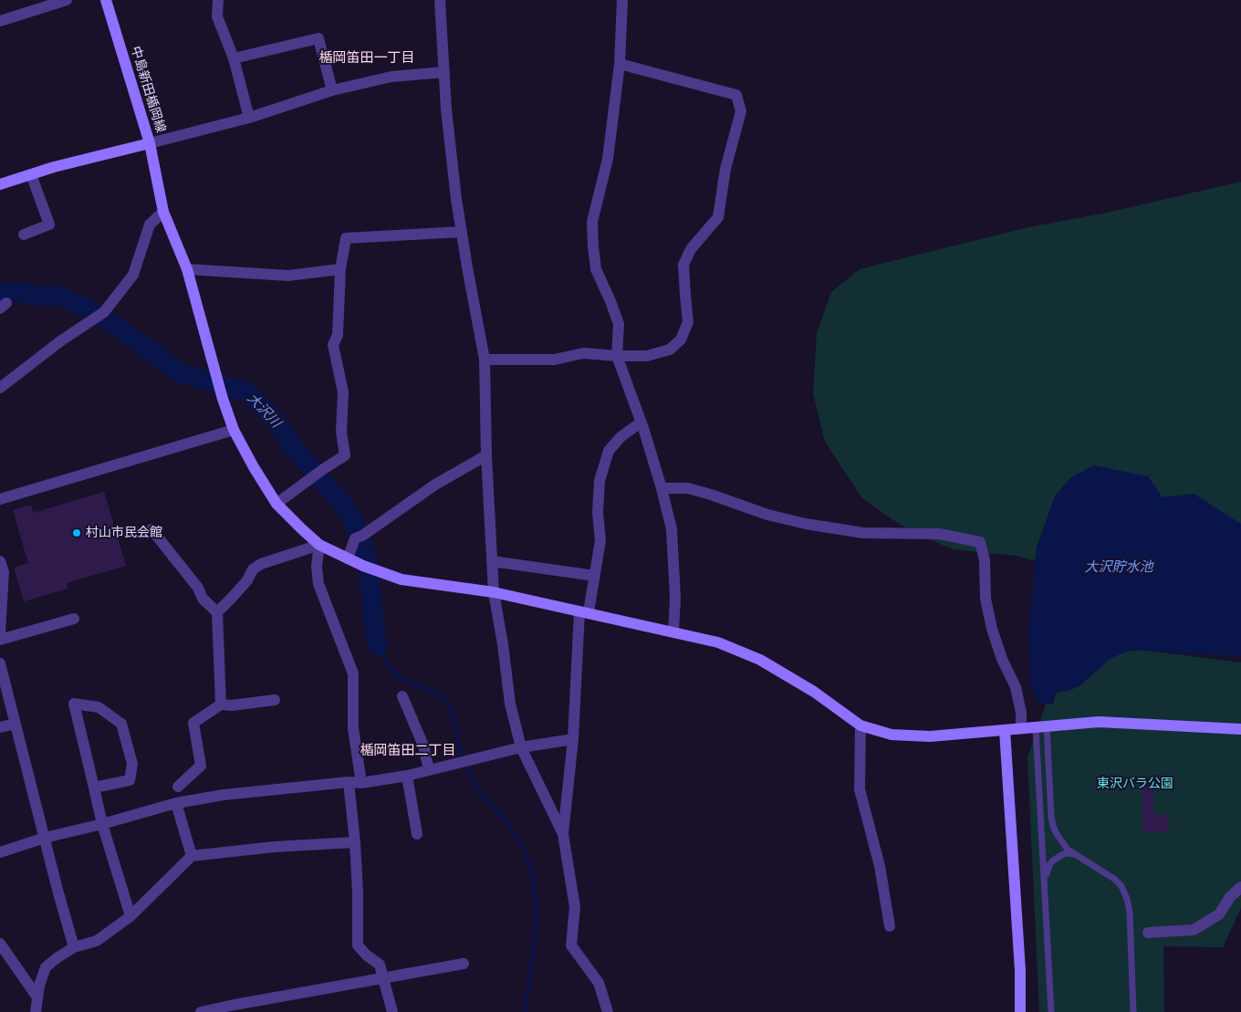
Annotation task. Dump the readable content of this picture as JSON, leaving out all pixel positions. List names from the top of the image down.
{
  "streets": {
    "street": ["中島新田楯岡線"]
  },
  "districts": ["楯岡笛田一丁目", "楯岡笛田二丁目"],
  "water": ["大沢川", "大沢貯水池"],
  "parks": ["東沢バラ公園"],
  "places": ["村山市民会館"]
}
